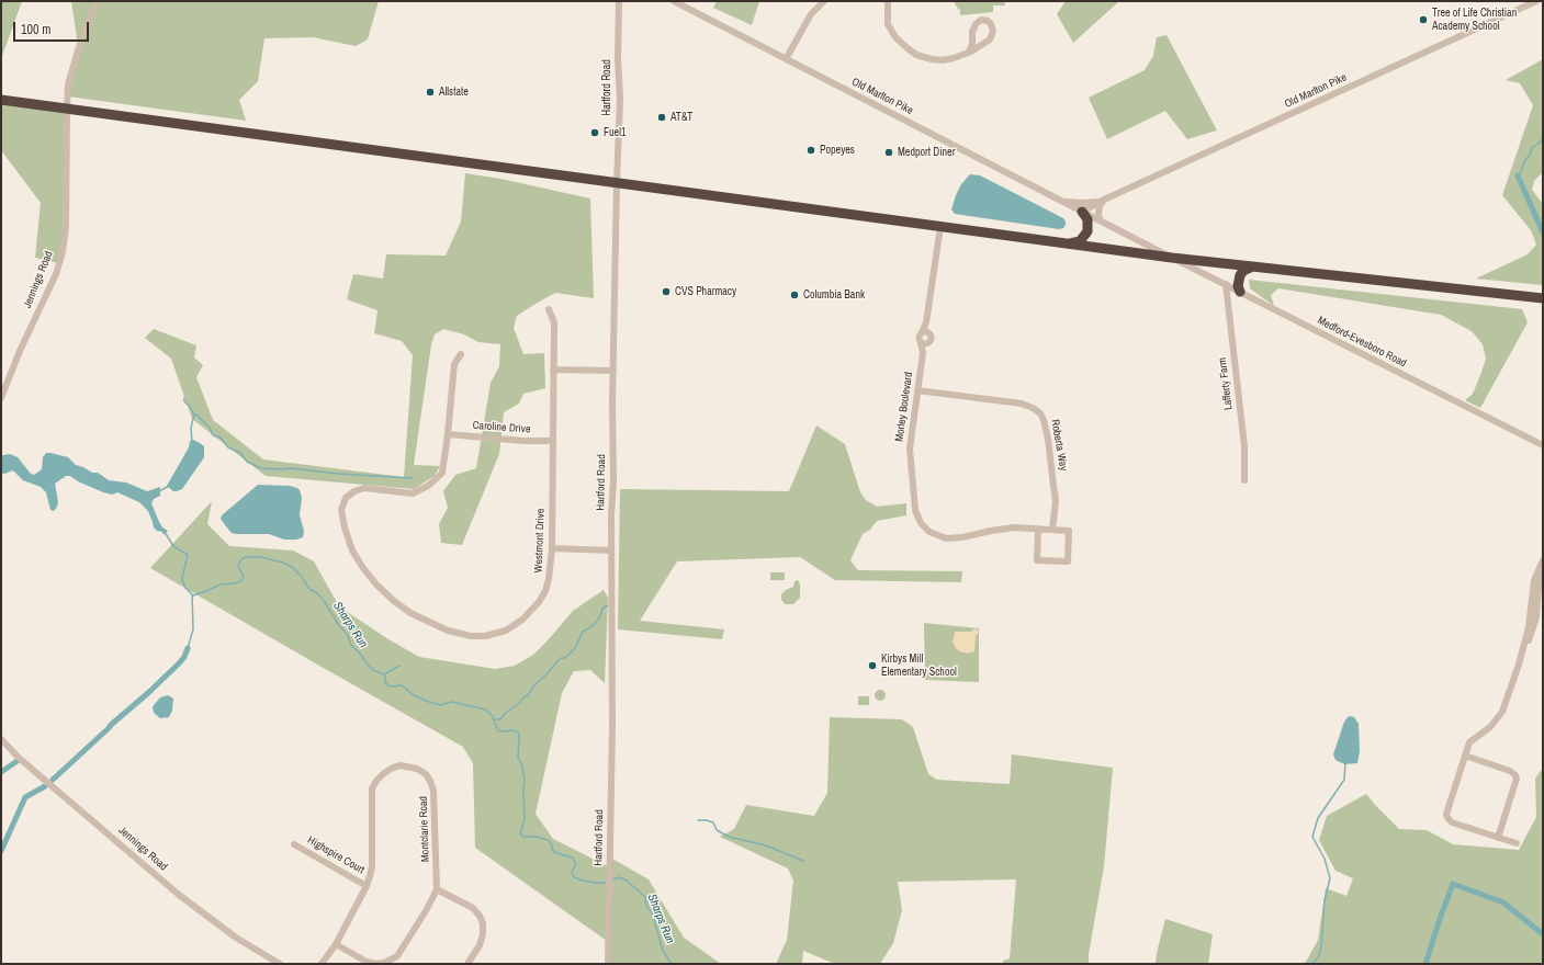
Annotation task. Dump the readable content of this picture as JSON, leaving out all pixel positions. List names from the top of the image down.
{
  "streets": {
    "street": [
      "Hartford Road",
      "Old Marlton Pike",
      "Jennings Road",
      "Medford-Evesboro Road",
      "Lafferty Farm",
      "Morley Boulevard",
      "Caroline Drive",
      "Roberta Way",
      "Westmont Drive",
      "Montclarie Road",
      "Highspire Court"
    ]
  },
  "crossings": [
    ["Old Marlton Pike", "Medford-Evesboro Road"],
    ["Medford-Evesboro Road", "Lafferty Farm"],
    ["Morley Boulevard", "Roberta Way"],
    ["Caroline Drive", "Westmont Drive"],
    ["Montclarie Road", "Highspire Court"]
  ],
  "water": ["Sharps Run"],
  "places": [
    "Tree of Life Christian Academy School",
    "Allstate",
    "AT&T",
    "Fuel1",
    "Popeyes",
    "Medport Diner",
    "CVS Pharmacy",
    "Columbia Bank",
    "Kirbys Mill Elementary School"
  ],
  "scale_bar": "100 m"
}
